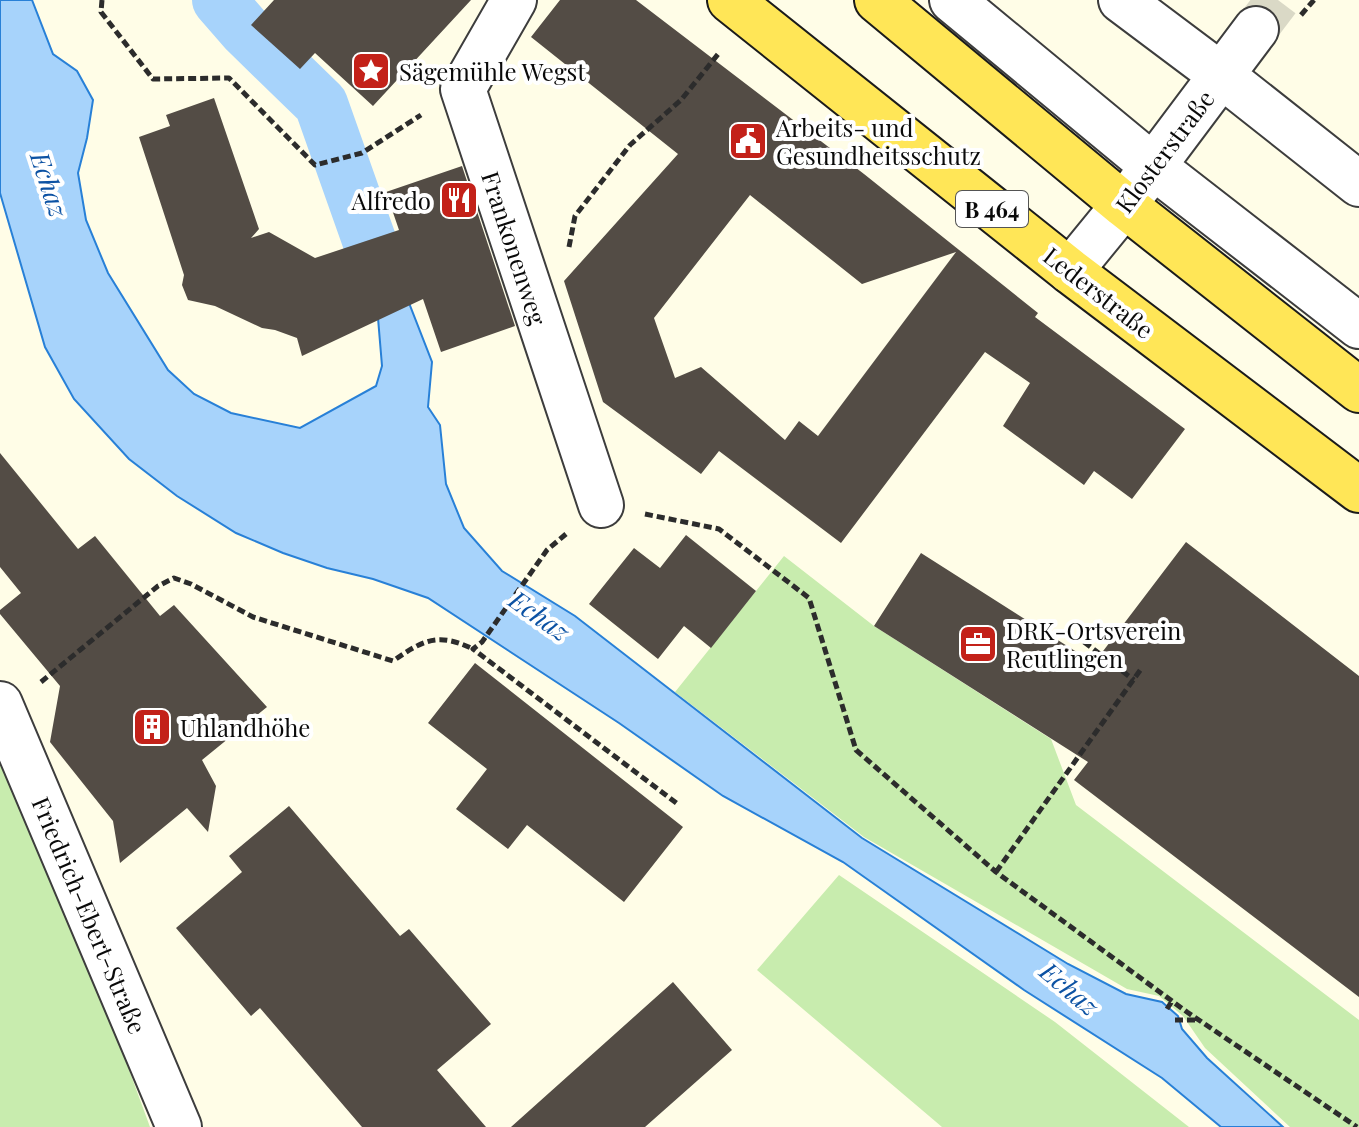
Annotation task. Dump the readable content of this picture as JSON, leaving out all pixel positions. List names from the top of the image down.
{
  "streets": {
    "main road": ["B 464", "Lederstraße"],
    "street": ["Klosterstraße", "Frankonenweg", "Friedrich-Ebert-Straße"]
  },
  "crossings": [
    ["Klosterstraße", "Lederstraße"]
  ],
  "water": ["Echaz"],
  "places": {
    "place": ["Sägemühle Wegst"],
    "public building": ["Arbeits- und Gesundheitsschutz"],
    "restaurant": ["Alfredo"],
    "office": ["DRK-Ortsverein Reutlingen"],
    "building": ["Uhlandhöhe"]
  }
}
